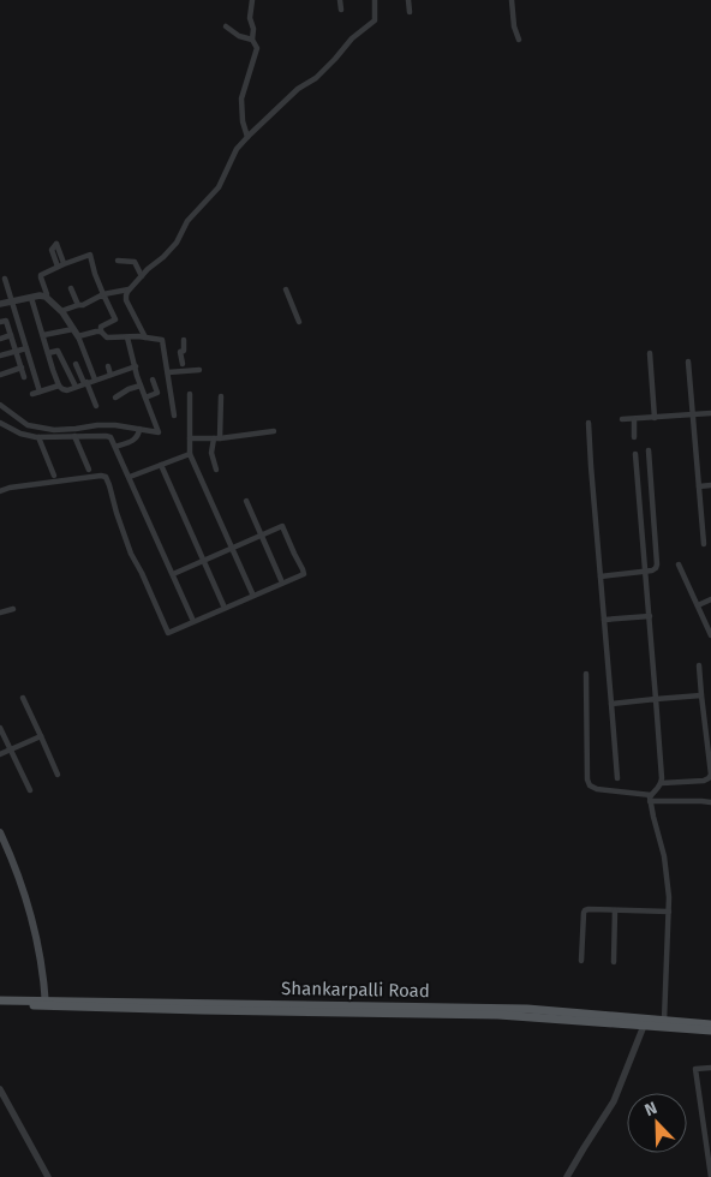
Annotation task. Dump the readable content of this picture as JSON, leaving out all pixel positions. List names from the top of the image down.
{
  "streets": {
    "main road": ["Shankarpalli Road"]
  },
  "north": "top left"
}
